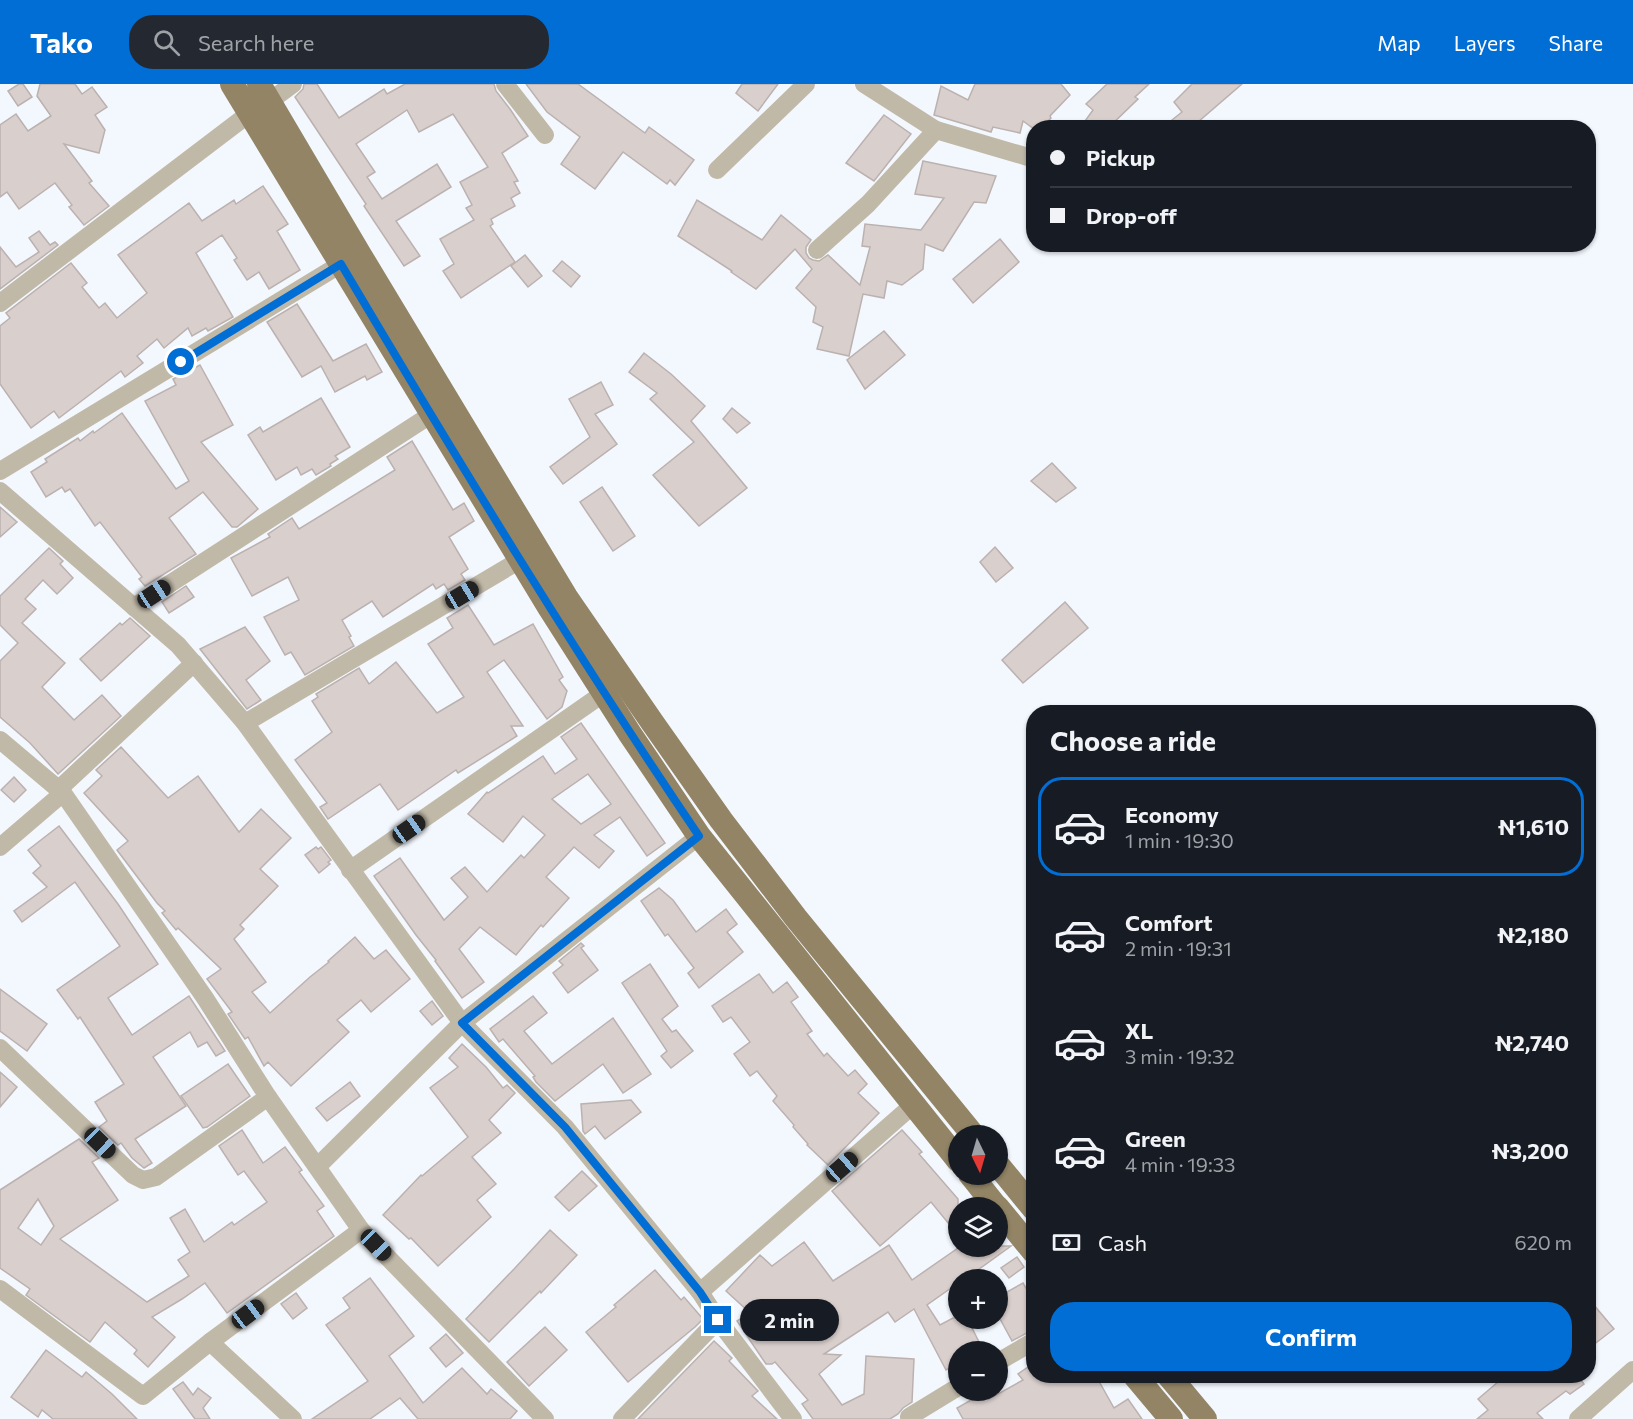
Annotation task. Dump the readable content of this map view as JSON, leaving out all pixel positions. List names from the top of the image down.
{
  "north": "bottom",
  "page": {
    "header": "Tako",
    "search": "Search here",
    "nav": ["Map", "Layers", "Share"],
    "banner": ["Pickup", "Drop-off"],
    "heading": "Choose a ride",
    "list": [
      {
        "name": "Economy",
        "note": "1 min · 19:30",
        "value": "₦1,610"
      },
      {
        "name": "Comfort",
        "note": "2 min · 19:31",
        "value": "₦2,180"
      },
      {
        "name": "XL",
        "note": "3 min · 19:32",
        "value": "₦2,740"
      },
      {
        "name": "Green",
        "note": "4 min · 19:33",
        "value": "₦3,200"
      }
    ],
    "map_buttons": ["+", "−"],
    "pay": ["Cash", "620 m"],
    "buttons": "Confirm",
    "bubble": "2 min"
  }
}
